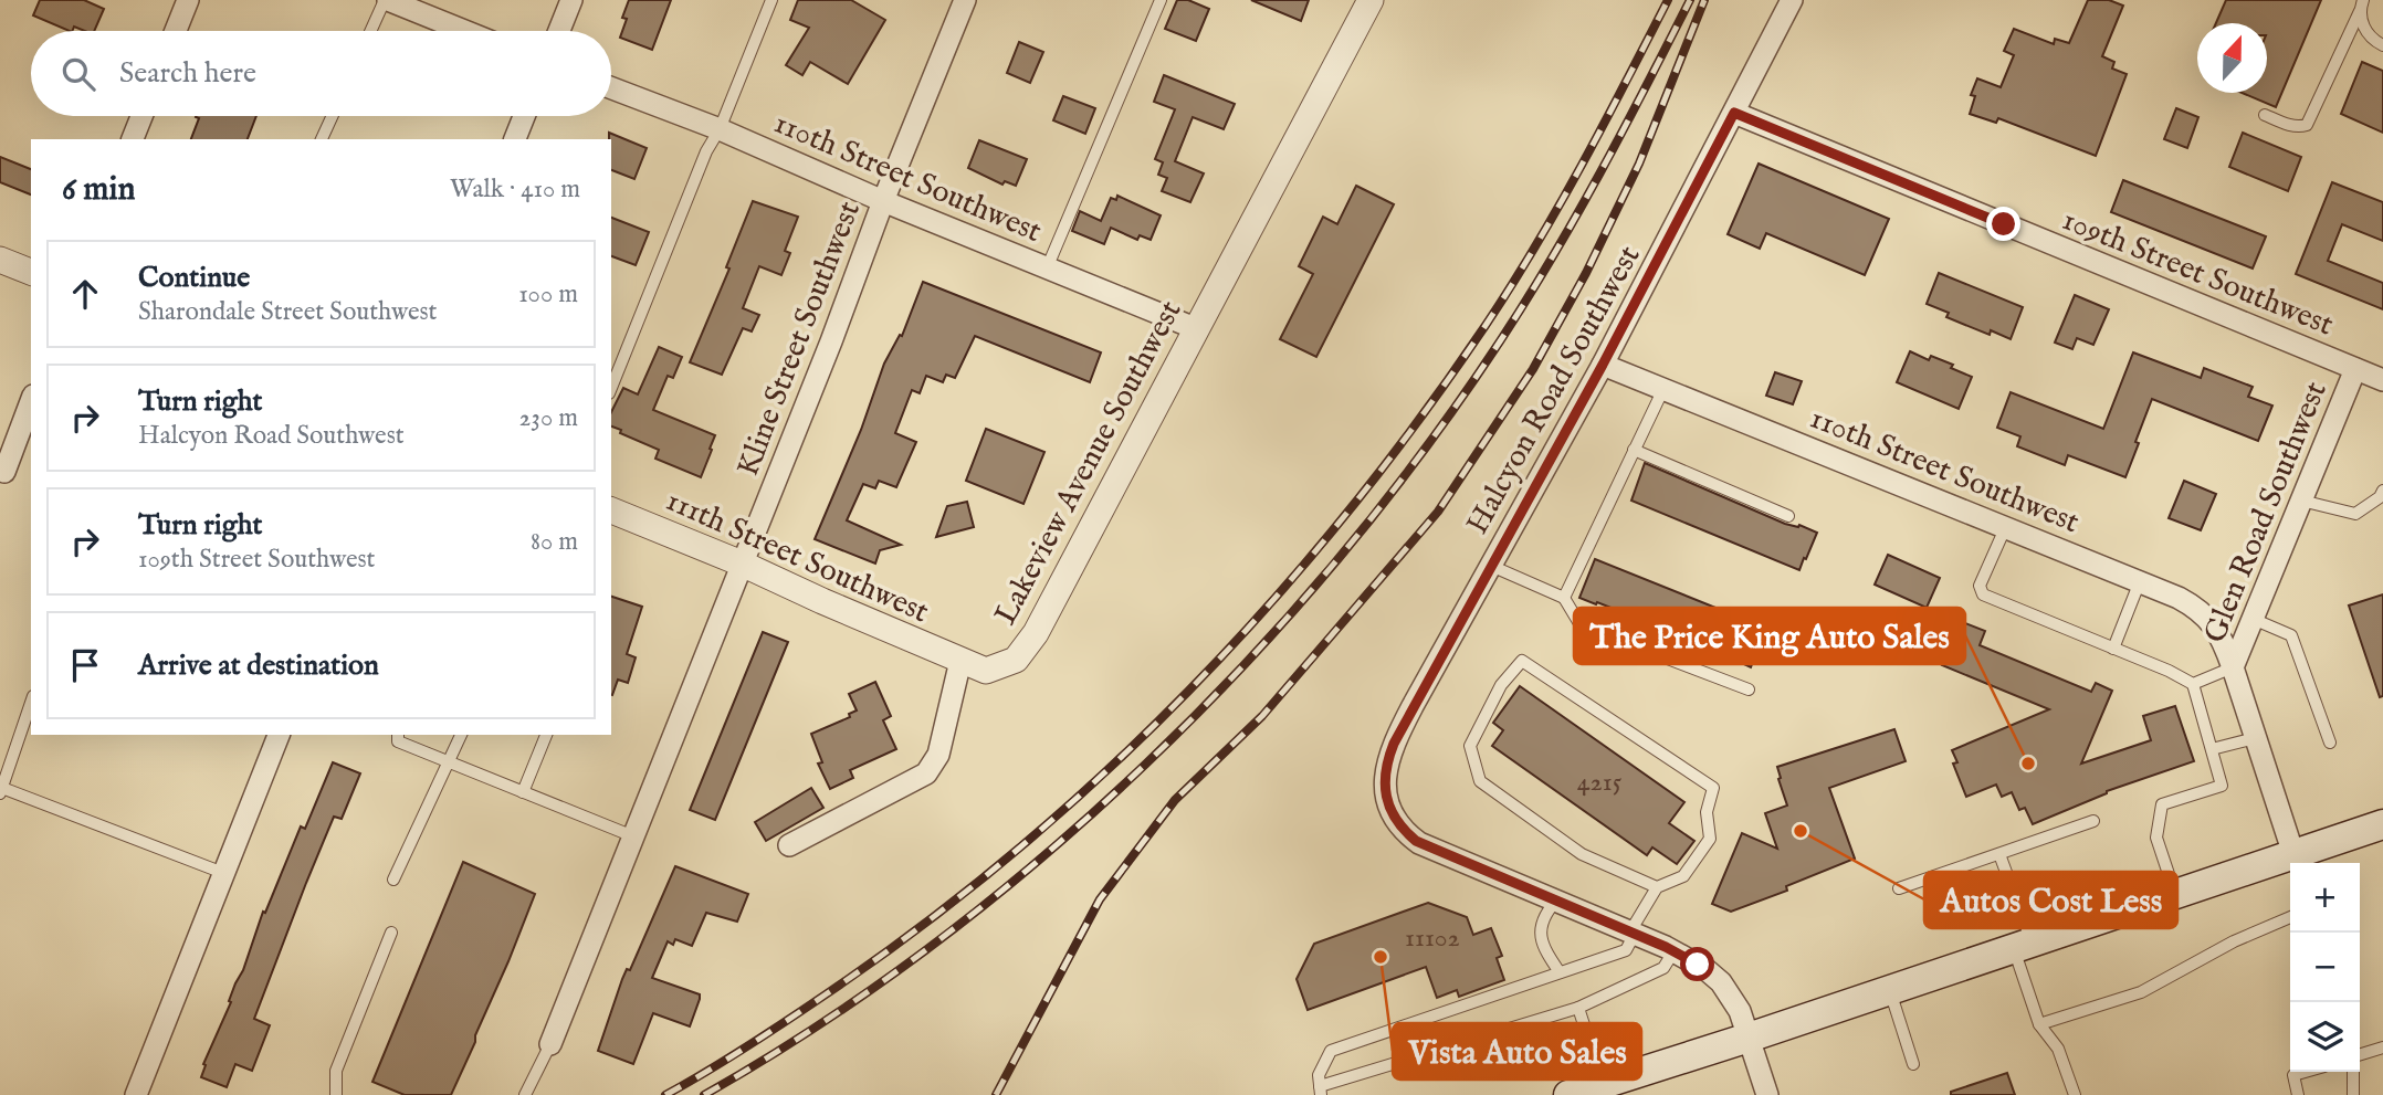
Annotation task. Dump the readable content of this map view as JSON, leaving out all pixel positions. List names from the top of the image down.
{
  "streets": {
    "street": [
      "110th Street Southwest",
      "109th Street Southwest",
      "Kline Street Southwest",
      "Halcyon Road Southwest",
      "Lakeview Avenue Southwest",
      "Glen Road Southwest",
      "111th Street Southwest"
    ]
  },
  "crossings": [
    ["110th Street Southwest", "Kline Street Southwest"],
    ["110th Street Southwest", "Halcyon Road Southwest"],
    ["110th Street Southwest", "Lakeview Avenue Southwest"],
    ["110th Street Southwest", "Glen Road Southwest"],
    ["109th Street Southwest", "Halcyon Road Southwest"],
    ["109th Street Southwest", "Glen Road Southwest"],
    ["Kline Street Southwest", "111th Street Southwest"],
    ["Lakeview Avenue Southwest", "111th Street Southwest"]
  ],
  "places": ["The Price King Auto Sales", "Autos Cost Less", "Vista Auto Sales"],
  "house_numbers": ["4215", "11102"],
  "north": "top",
  "page": {
    "search": "Search here",
    "heading": ["6 min", "Walk · 410 m"],
    "list": [
      ["Continue", "Sharondale Street Southwest", "100 m"],
      ["Turn right", "Halcyon Road Southwest", "230 m"],
      ["Turn right", "109th Street Southwest", "80 m"],
      "Arrive at destination"
    ],
    "map_buttons": ["+", "−"]
  }
}
